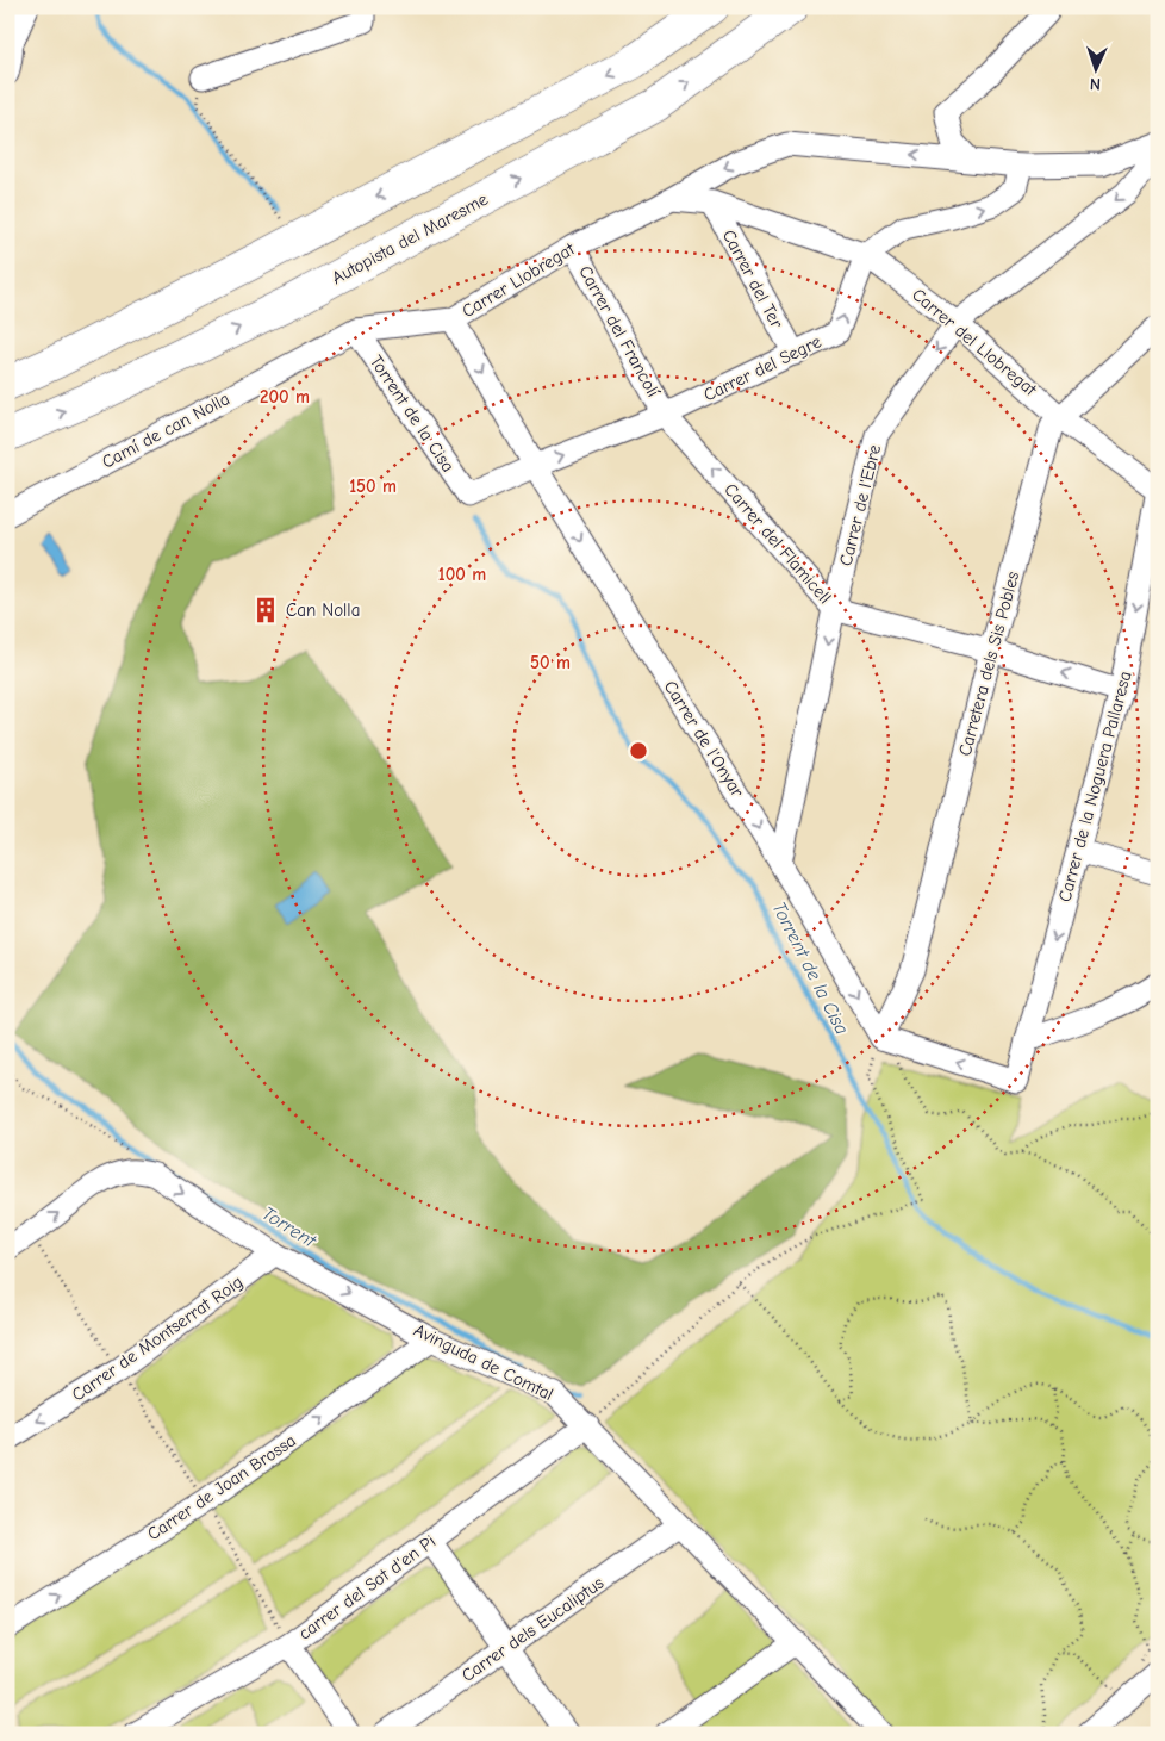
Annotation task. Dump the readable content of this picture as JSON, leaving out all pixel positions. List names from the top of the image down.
{
  "streets": {
    "highway": ["Autopista del Maresme"],
    "street": [
      "Carrer del Ter",
      "Carrer Llobregat",
      "Carrer del Francolí",
      "Carrer del Llobregat",
      "Carrer del Segre",
      "Torrent de la Cisa",
      "Camí de can Nolla",
      "Carrer de l'Ebre",
      "Carrer del Flamicell",
      "Carretera dels Sis Pobles",
      "Carrer de l'Onyar",
      "Carrer de la Noguera Pallaresa",
      "Carrer de Montserrat Roig",
      "Avinguda de Comtal",
      "Carrer de Joan Brossa",
      "carrer del Sot d'en Pi",
      "Carrer dels Eucaliptus"
    ]
  },
  "crossings": [
    ["Carrer del Ter", "Carrer del Llobregat"],
    ["Carrer del Ter", "Carrer del Segre"],
    ["Carrer Llobregat", "Carrer del Francolí"],
    ["Carrer Llobregat", "Carrer del Llobregat"],
    ["Carrer Llobregat", "Torrent de la Cisa"],
    ["Carrer Llobregat", "Camí de can Nolla"],
    ["Carrer Llobregat", "Carrer de l'Onyar"],
    ["Carrer del Francolí", "Carrer del Segre"],
    ["Carrer del Francolí", "Carrer del Flamicell"],
    ["Carrer del Llobregat", "Carrer del Segre"],
    ["Carrer del Llobregat", "Carrer de l'Ebre"],
    ["Carrer del Llobregat", "Carretera dels Sis Pobles"],
    ["Carrer del Llobregat", "Carrer de la Noguera Pallaresa"],
    ["Carrer del Segre", "Torrent de la Cisa"],
    ["Carrer del Segre", "Carrer del Flamicell"],
    ["Carrer del Segre", "Carrer de l'Onyar"],
    ["Torrent de la Cisa", "Camí de can Nolla"],
    ["Carrer de l'Ebre", "Carrer del Flamicell"],
    ["Carrer de l'Ebre", "Carrer de l'Onyar"],
    ["Carrer del Flamicell", "Carretera dels Sis Pobles"],
    ["Carrer del Flamicell", "Carrer de la Noguera Pallaresa"],
    ["Carretera dels Sis Pobles", "Carrer de l'Onyar"],
    ["Carretera dels Sis Pobles", "Carrer de la Noguera Pallaresa"],
    ["Carrer de l'Onyar", "Carrer de la Noguera Pallaresa"],
    ["Carrer de Montserrat Roig", "Avinguda de Comtal"],
    ["Avinguda de Comtal", "Carrer de Joan Brossa"],
    ["Avinguda de Comtal", "carrer del Sot d'en Pi"],
    ["Avinguda de Comtal", "Carrer dels Eucaliptus"]
  ],
  "one_way": [
    "Carrer Llobregat",
    "Carrer del Segre",
    "Carrer de l'Ebre",
    "Carrer del Flamicell",
    "Carrer de l'Onyar",
    "Carrer de Montserrat Roig",
    "Avinguda de Comtal",
    "Carrer de Joan Brossa"
  ],
  "water": ["Torrent de la Cisa", "Torrent"],
  "places": {
    "building": ["Can Nolla"]
  },
  "north": "bottom",
  "rings": [
    "200 m",
    "150 m",
    "100 m",
    "50 m"
  ]
}
